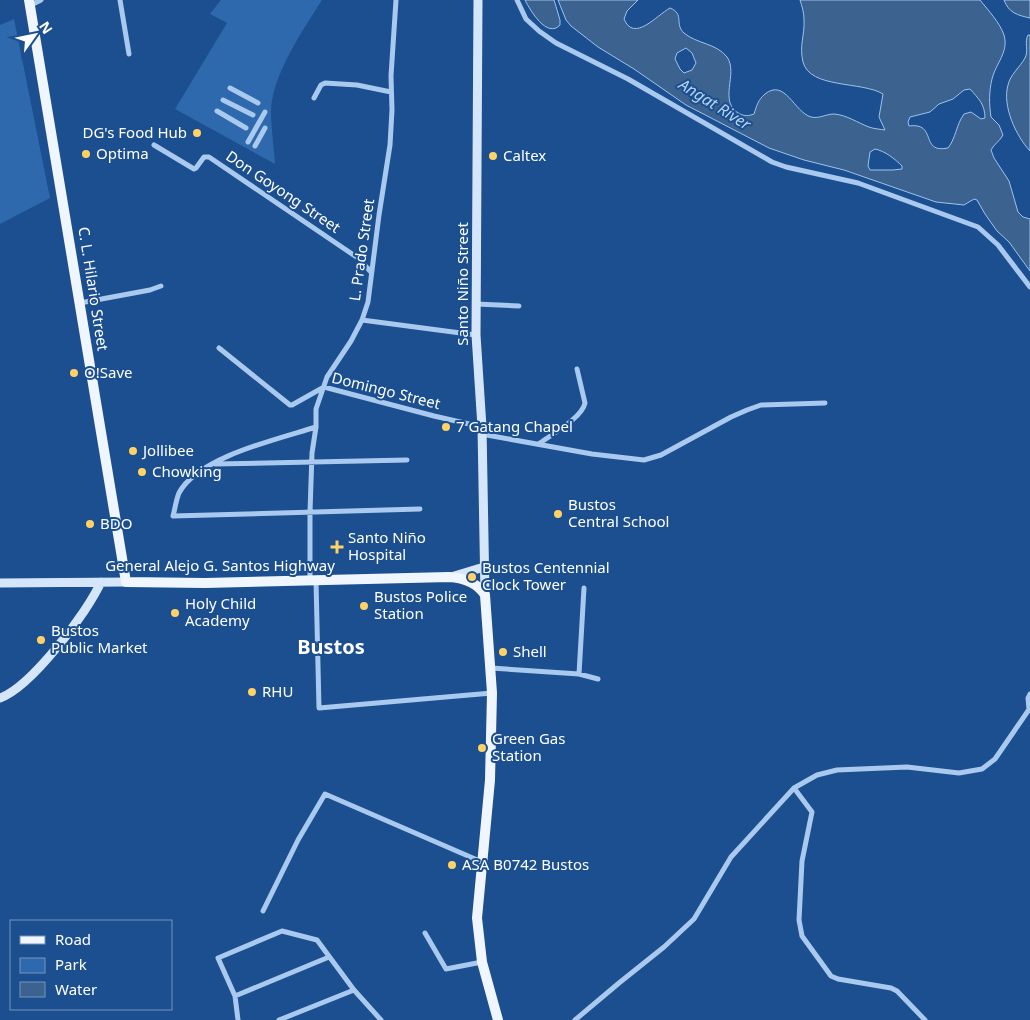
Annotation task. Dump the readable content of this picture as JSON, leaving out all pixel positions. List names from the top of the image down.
{
  "streets": {
    "main road": ["C. L. Hilario Street", "General Alejo G. Santos Highway"],
    "street": [
      "Don Goyong Street",
      "L. Prado Street",
      "Santo Niño Street",
      "Domingo Street"
    ]
  },
  "crossings": [
    ["Don Goyong Street", "L. Prado Street"],
    ["L. Prado Street", "Domingo Street"],
    ["L. Prado Street", "General Alejo G. Santos Highway"],
    ["Santo Niño Street", "Domingo Street"],
    ["Santo Niño Street", "General Alejo G. Santos Highway"],
    ["C. L. Hilario Street", "General Alejo G. Santos Highway"]
  ],
  "districts": ["Bustos"],
  "water": ["Angat River"],
  "places": {
    "other": [
      "DG's Food Hub",
      "Optima",
      "Caltex",
      "O!Save",
      "7 Gatang Chapel",
      "Jollibee",
      "Chowking",
      "Bustos Central School",
      "BDO",
      "Bustos Centennial Clock Tower",
      "Bustos Police Station",
      "Holy Child Academy",
      "Bustos Public Market",
      "Shell",
      "RHU",
      "Green Gas Station",
      "ASA B0742 Bustos"
    ],
    "health": ["Santo Niño Hospital"]
  },
  "legend": ["Road", "Park", "Water"],
  "north": "top right"
}
